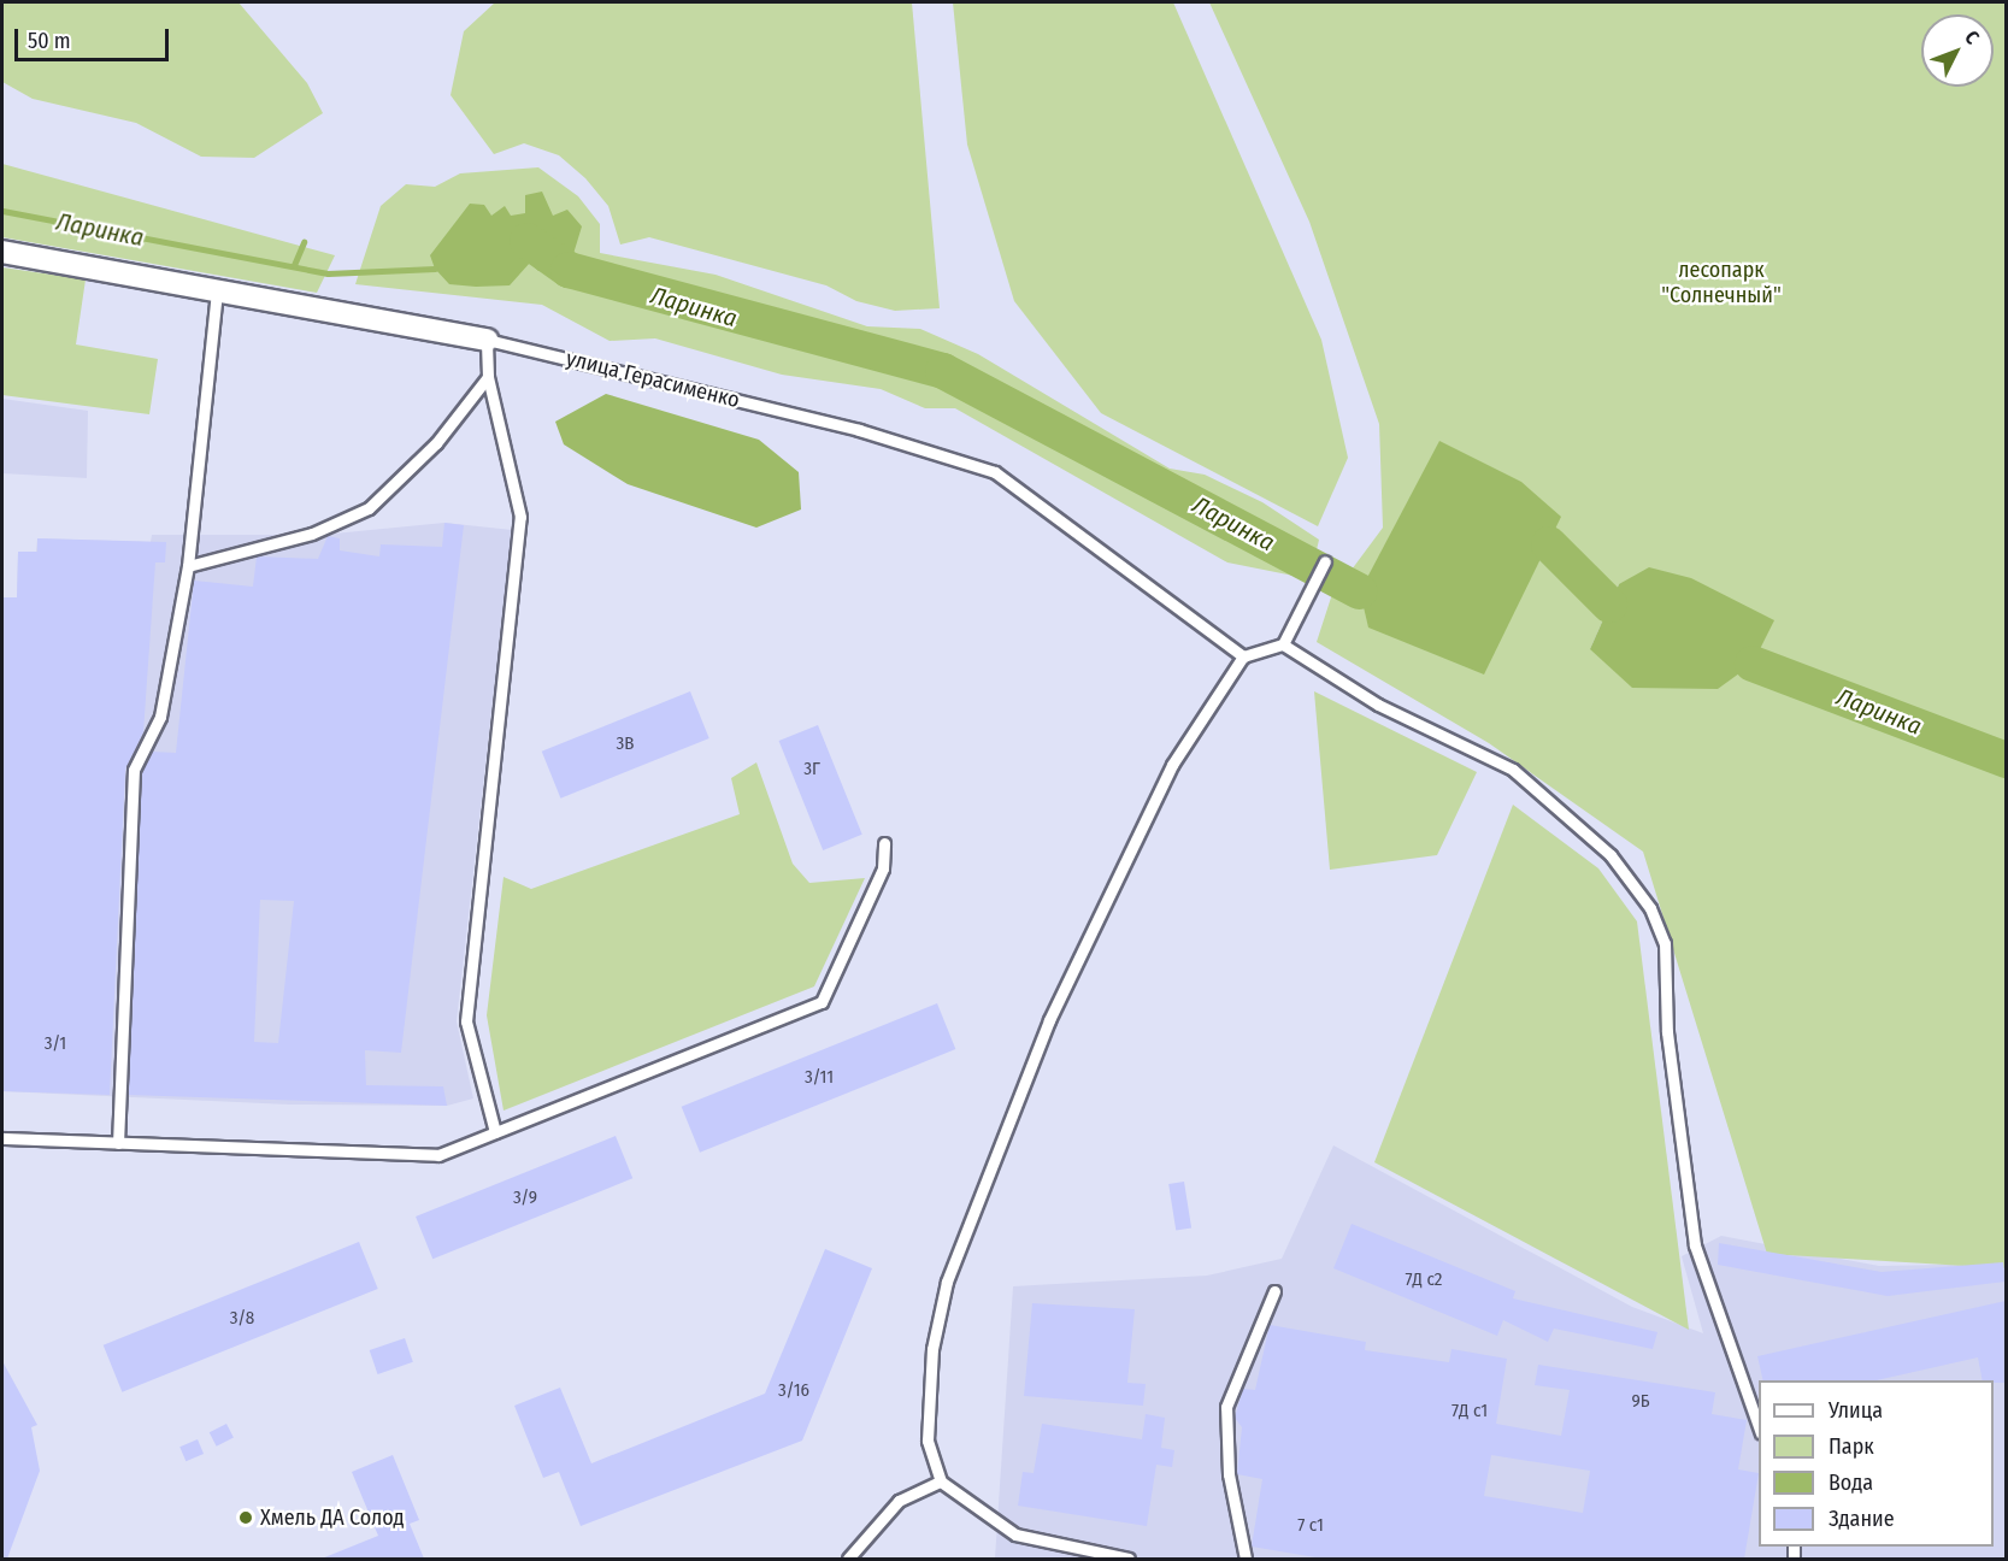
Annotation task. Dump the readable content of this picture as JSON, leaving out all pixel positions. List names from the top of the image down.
{
  "streets": {
    "street": ["улица Герасименко"]
  },
  "water": ["Ларинка"],
  "parks": ["лесопарк \"Солнечный\""],
  "places": ["Хмель ДА Солод"],
  "house_numbers": [
    "3В",
    "3Г",
    "3/1",
    "3/11",
    "3/9",
    "7Д с2",
    "3/8",
    "3/16",
    "9Б",
    "7Д с1",
    "7 с1"
  ],
  "legend": [
    "Улица",
    "Парк",
    "Вода",
    "Здание"
  ],
  "scale_bar": "50 m",
  "north": "top right"
}
